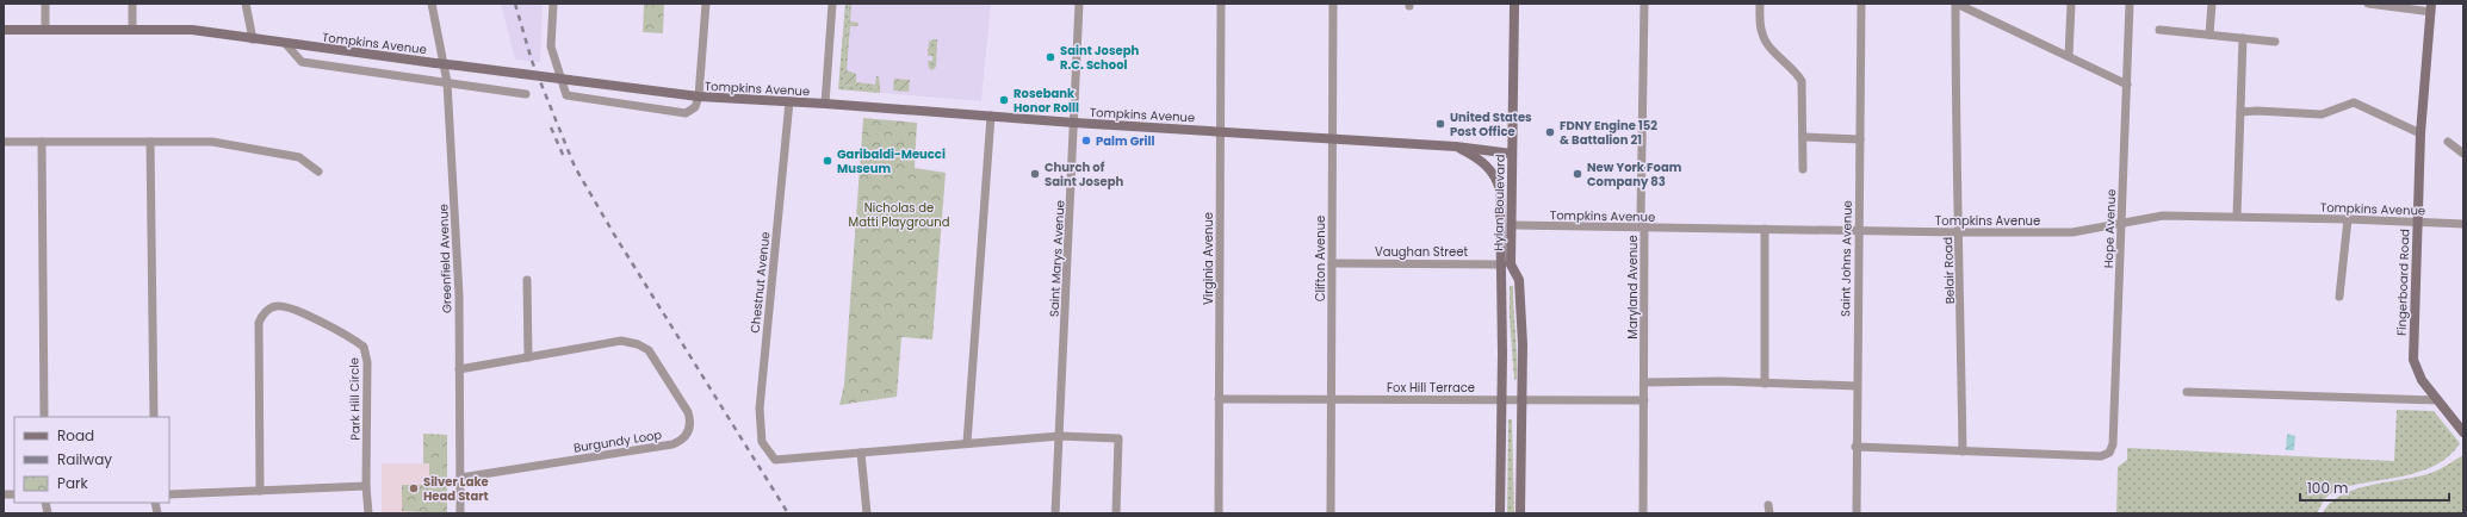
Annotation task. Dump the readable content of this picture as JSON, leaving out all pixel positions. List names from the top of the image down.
{
  "streets": {
    "street": [
      "Tompkins Avenue",
      "Hylan Boulevard",
      "Hope Avenue",
      "Vaughan Street",
      "Greenfield Avenue",
      "Saint Marys Avenue",
      "Virginia Avenue",
      "Clifton Avenue",
      "Saint Johns Avenue",
      "Belair Road",
      "Chestnut Avenue",
      "Fingerboard Road",
      "Maryland Avenue",
      "Fox Hill Terrace",
      "Park Hill Circle",
      "Burgundy Loop"
    ]
  },
  "crossings": [
    ["Tompkins Avenue", "Hylan Boulevard"],
    ["Tompkins Avenue", "Hope Avenue"],
    ["Tompkins Avenue", "Saint Marys Avenue"],
    ["Tompkins Avenue", "Virginia Avenue"],
    ["Tompkins Avenue", "Clifton Avenue"],
    ["Tompkins Avenue", "Saint Johns Avenue"],
    ["Tompkins Avenue", "Belair Road"],
    ["Tompkins Avenue", "Chestnut Avenue"],
    ["Tompkins Avenue", "Fingerboard Road"],
    ["Tompkins Avenue", "Maryland Avenue"],
    ["Hylan Boulevard", "Vaughan Street"],
    ["Hylan Boulevard", "Fox Hill Terrace"],
    ["Hope Avenue", "Belair Road"],
    ["Vaughan Street", "Clifton Avenue"],
    ["Greenfield Avenue", "Burgundy Loop"],
    ["Virginia Avenue", "Fox Hill Terrace"],
    ["Clifton Avenue", "Fox Hill Terrace"],
    ["Maryland Avenue", "Fox Hill Terrace"]
  ],
  "parks": ["Nicholas de Matti Playground"],
  "places": [
    "Saint Joseph R.C. School",
    "Rosebank Honor Rolll",
    "United States Post Office",
    "FDNY Engine 152 & Battalion 21",
    "Palm Grill",
    "Garibaldi-Meucci Museum",
    "Church of Saint Joseph",
    "New York Foam Company 83",
    "Silver Lake Head Start"
  ],
  "legend": ["Road", "Railway", "Park"],
  "scale_bar": "100 m"
}
